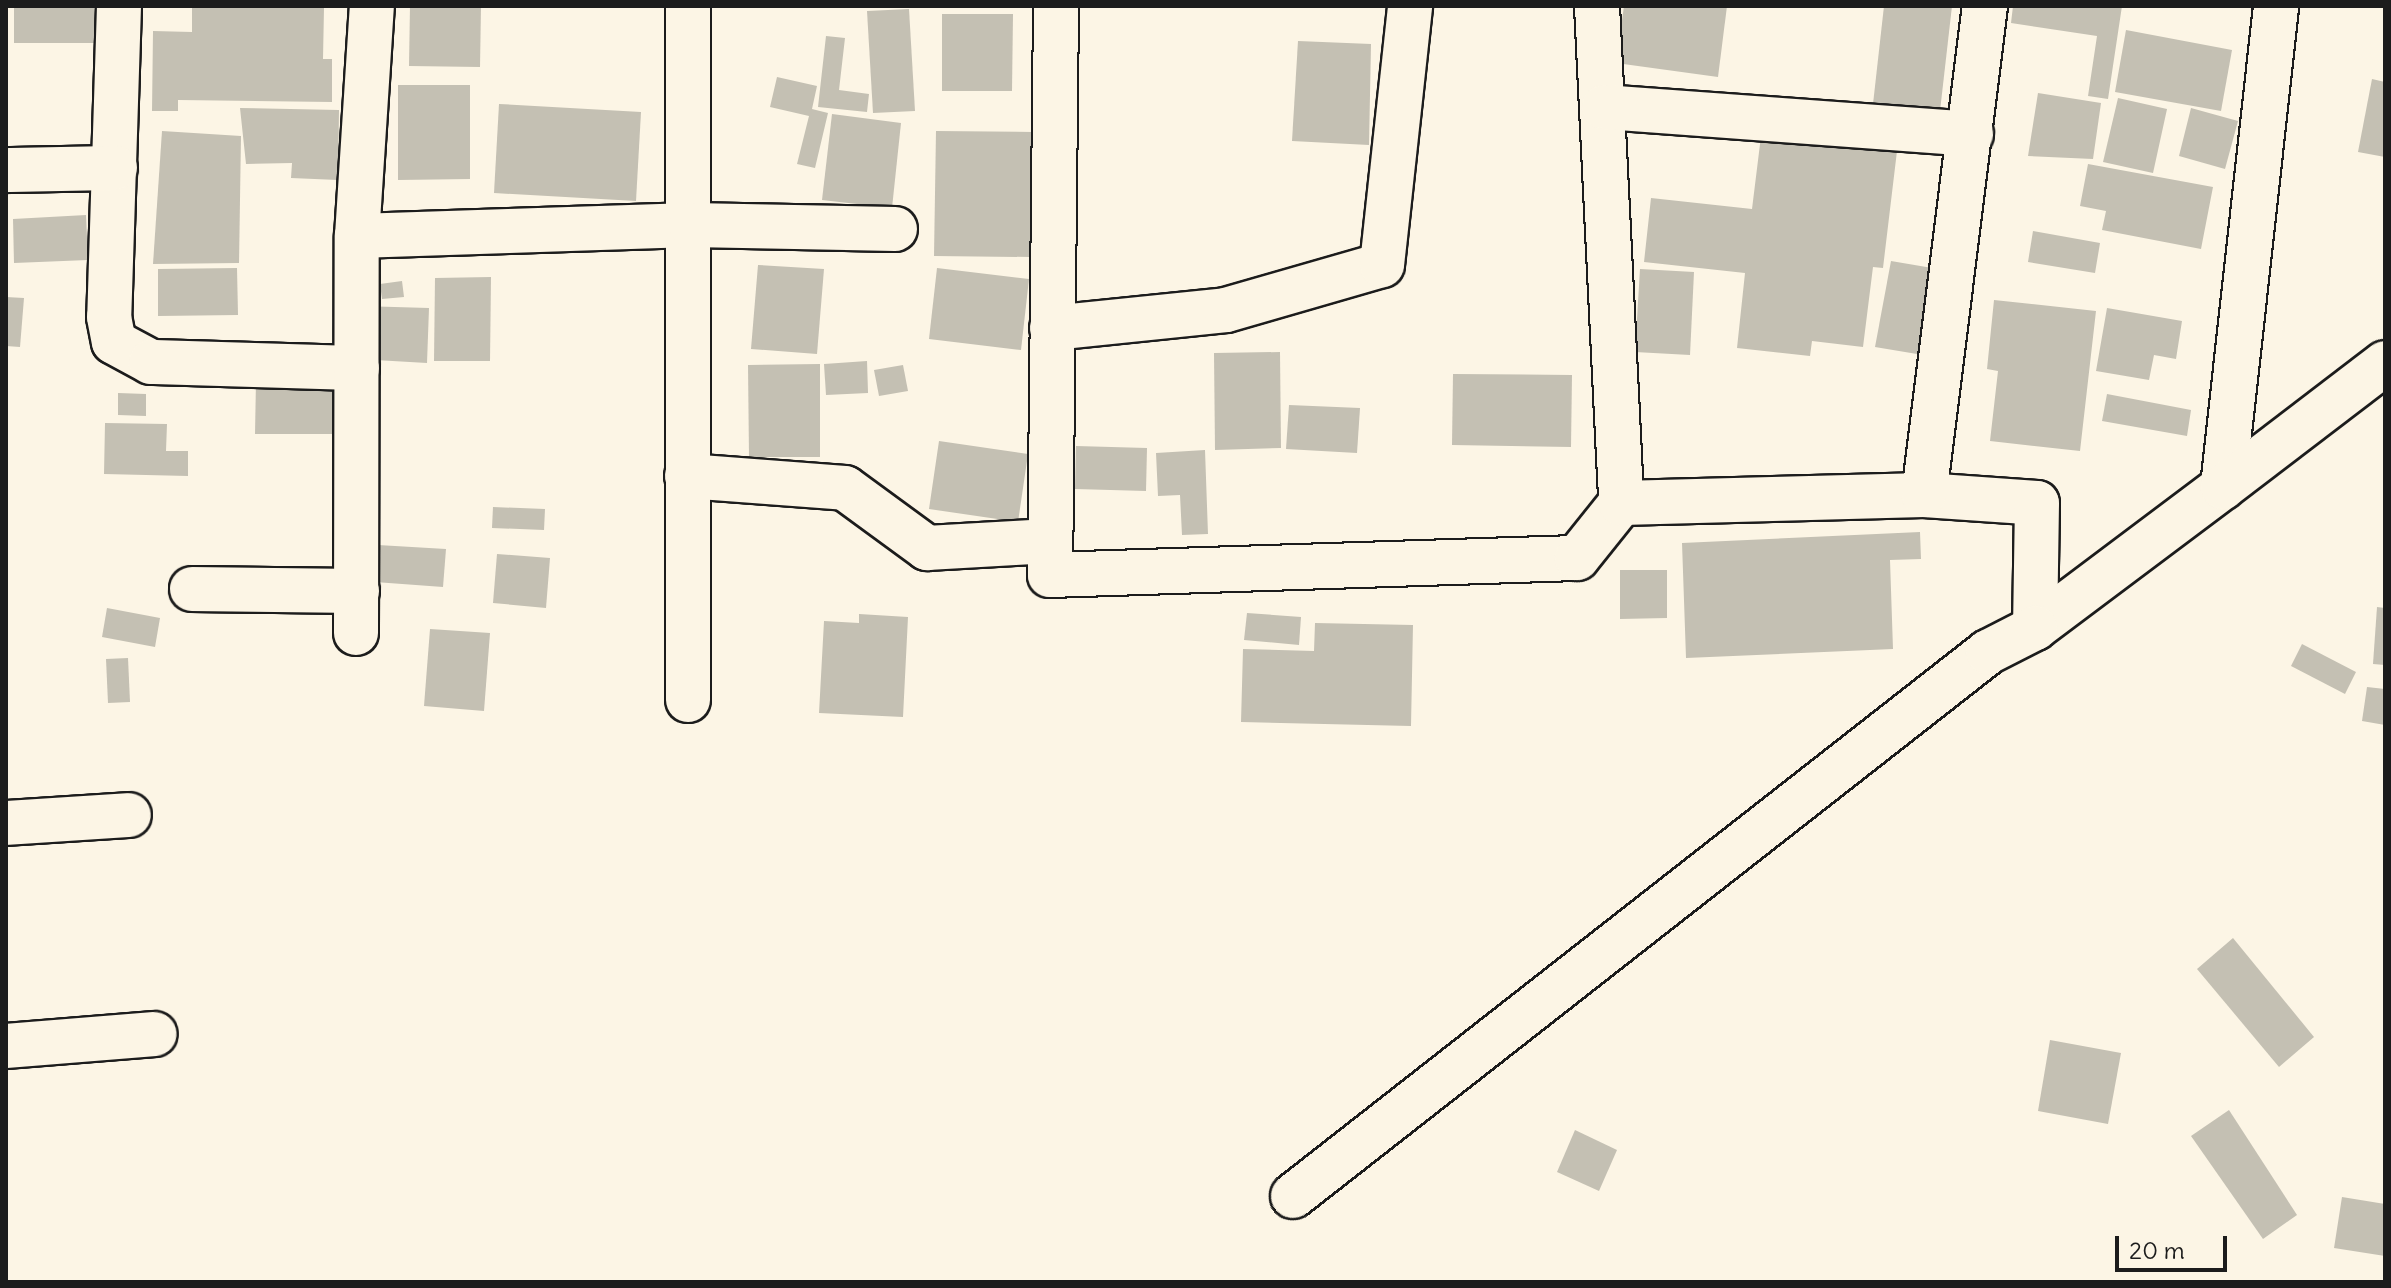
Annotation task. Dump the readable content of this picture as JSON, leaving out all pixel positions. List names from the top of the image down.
{
  "scale_bar": "20 m"
}
